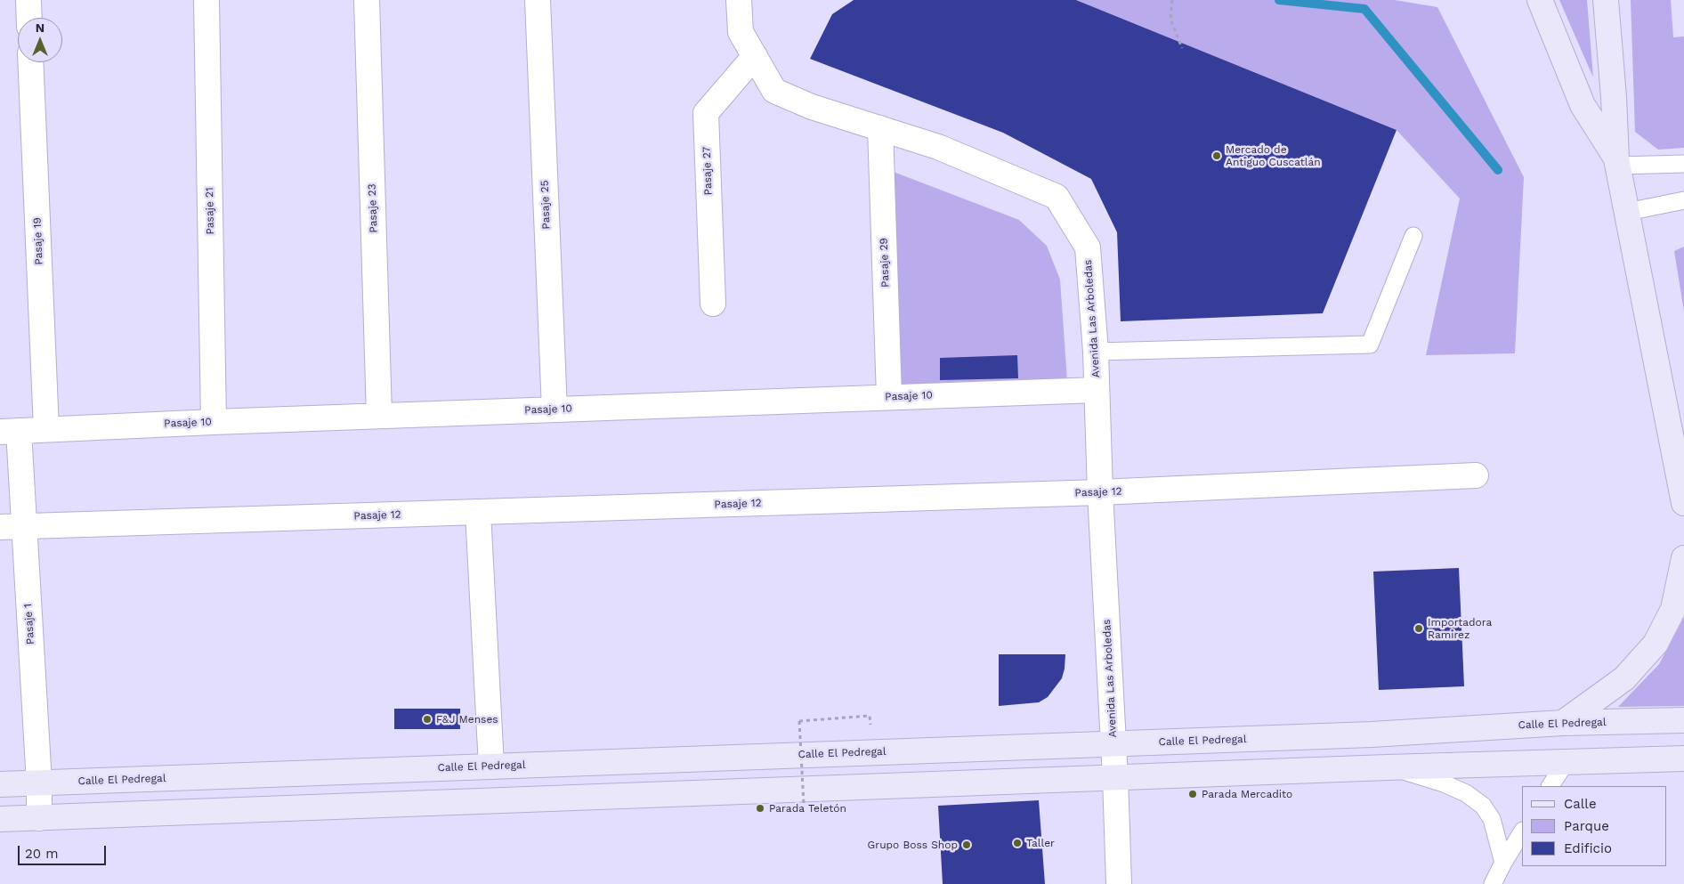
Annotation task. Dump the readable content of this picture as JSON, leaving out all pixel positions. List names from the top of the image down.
{
  "streets": {
    "main road": ["Calle El Pedregal"],
    "street": [
      "Pasaje 27",
      "Pasaje 25",
      "Pasaje 23",
      "Pasaje 21",
      "Pasaje 19",
      "Pasaje 29",
      "Avenida Las Arboledas",
      "Pasaje 10",
      "Pasaje 12",
      "Pasaje 1"
    ]
  },
  "crossings": [
    ["Pasaje 27", "Avenida Las Arboledas"],
    ["Pasaje 25", "Pasaje 10"],
    ["Pasaje 23", "Pasaje 10"],
    ["Pasaje 21", "Pasaje 10"],
    ["Pasaje 19", "Pasaje 10"],
    ["Pasaje 29", "Avenida Las Arboledas"],
    ["Pasaje 29", "Pasaje 10"],
    ["Avenida Las Arboledas", "Pasaje 10"],
    ["Avenida Las Arboledas", "Pasaje 12"],
    ["Avenida Las Arboledas", "Calle El Pedregal"],
    ["Pasaje 10", "Pasaje 1"],
    ["Pasaje 12", "Pasaje 1"],
    ["Pasaje 1", "Calle El Pedregal"]
  ],
  "places": [
    "Mercado de Antiguo Cuscatlán",
    "Importadora Ramirez",
    "F&J Menses",
    "Parada Mercadito",
    "Parada Teletón",
    "Taller",
    "Grupo Boss Shop"
  ],
  "legend": ["Calle", "Parque", "Edificio"],
  "scale_bar": "20 m",
  "north": "top"
}
